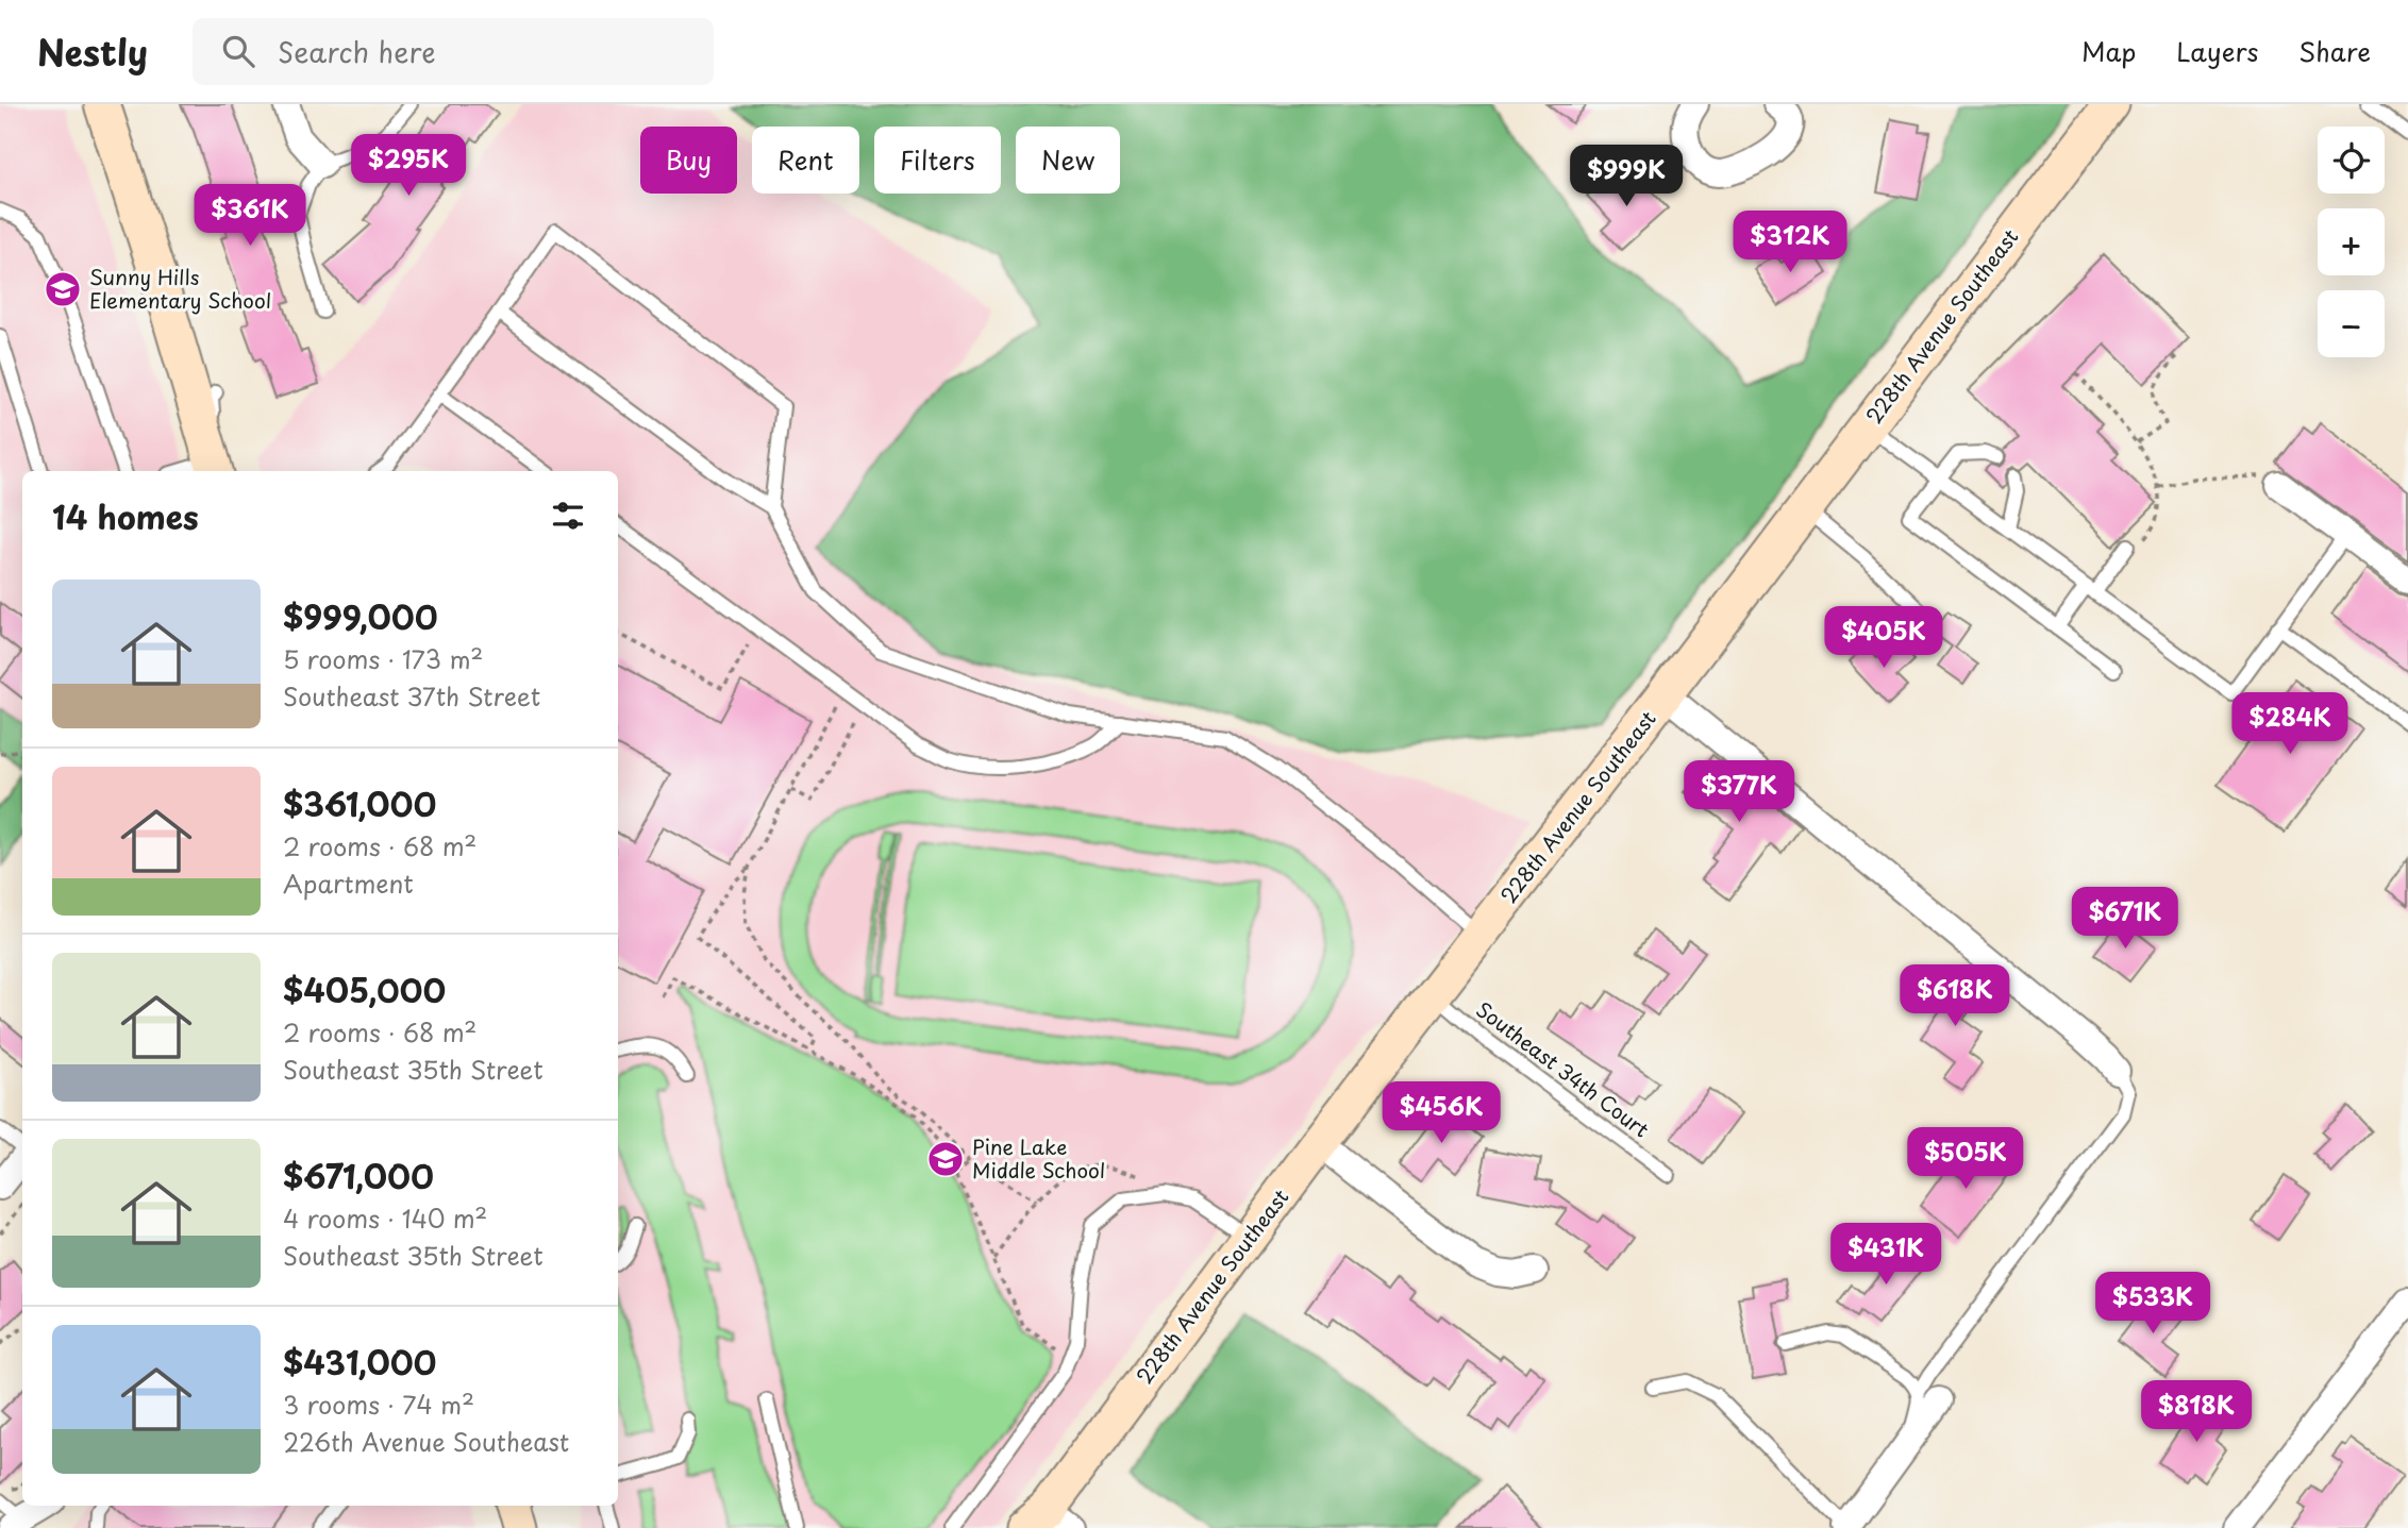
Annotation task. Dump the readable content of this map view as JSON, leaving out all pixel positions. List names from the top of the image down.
{
  "streets": {
    "main road": ["228th Avenue Southeast"],
    "lane": ["Southeast 34th Court"]
  },
  "crossings": [
    ["228th Avenue Southeast", "Southeast 34th Court"]
  ],
  "places": {
    "school or university": ["Sunny Hills Elementary School", "Pine Lake Middle School"]
  },
  "page": {
    "header": "Nestly",
    "search": "Search here",
    "nav": ["Map", "Layers", "Share"],
    "map_buttons": ["+", "−"],
    "chip": [
      "Buy",
      "Rent",
      "Filters",
      "New"
    ],
    "price": [
      "$295K",
      "$999K",
      "$361K",
      "$312K",
      "$405K",
      "$284K",
      "$377K",
      "$671K",
      "$618K",
      "$456K",
      "$505K",
      "$431K",
      "$533K",
      "$818K"
    ],
    "heading": "14 homes",
    "list": [
      {
        "name": "$999,000",
        "note": "5 rooms · 173 m² · Southeast 37th Street"
      },
      {
        "name": "$361,000",
        "note": "2 rooms · 68 m² · Apartment"
      },
      {
        "name": "$405,000",
        "note": "2 rooms · 68 m² · Southeast 35th Street"
      },
      {
        "name": "$671,000",
        "note": "4 rooms · 140 m² · Southeast 35th Street"
      },
      {
        "name": "$431,000",
        "note": "3 rooms · 74 m² · 226th Avenue Southeast"
      }
    ]
  }
}
